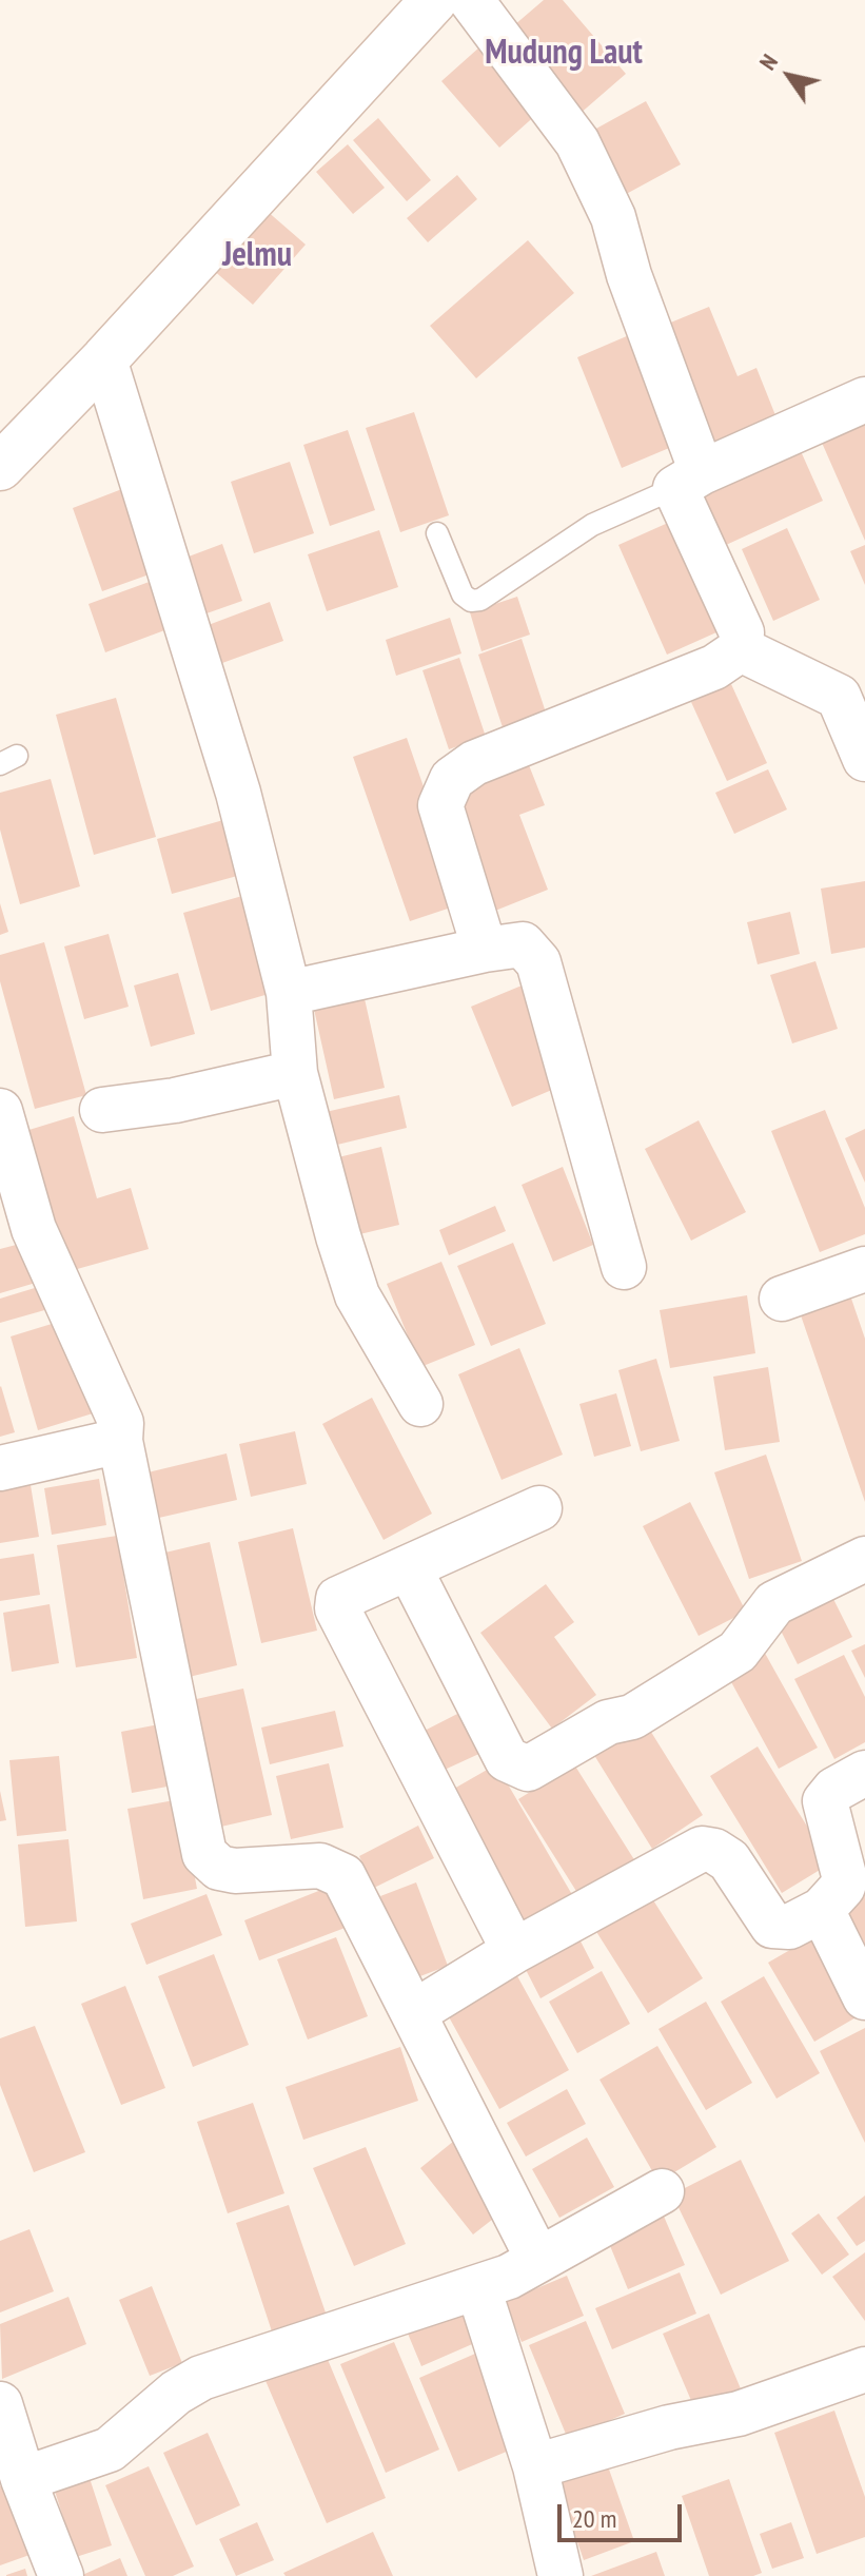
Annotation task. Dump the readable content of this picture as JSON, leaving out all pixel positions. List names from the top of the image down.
{
  "districts": ["Mudung Laut", "Jelmu"],
  "scale_bar": "20 m",
  "north": "top left"
}
